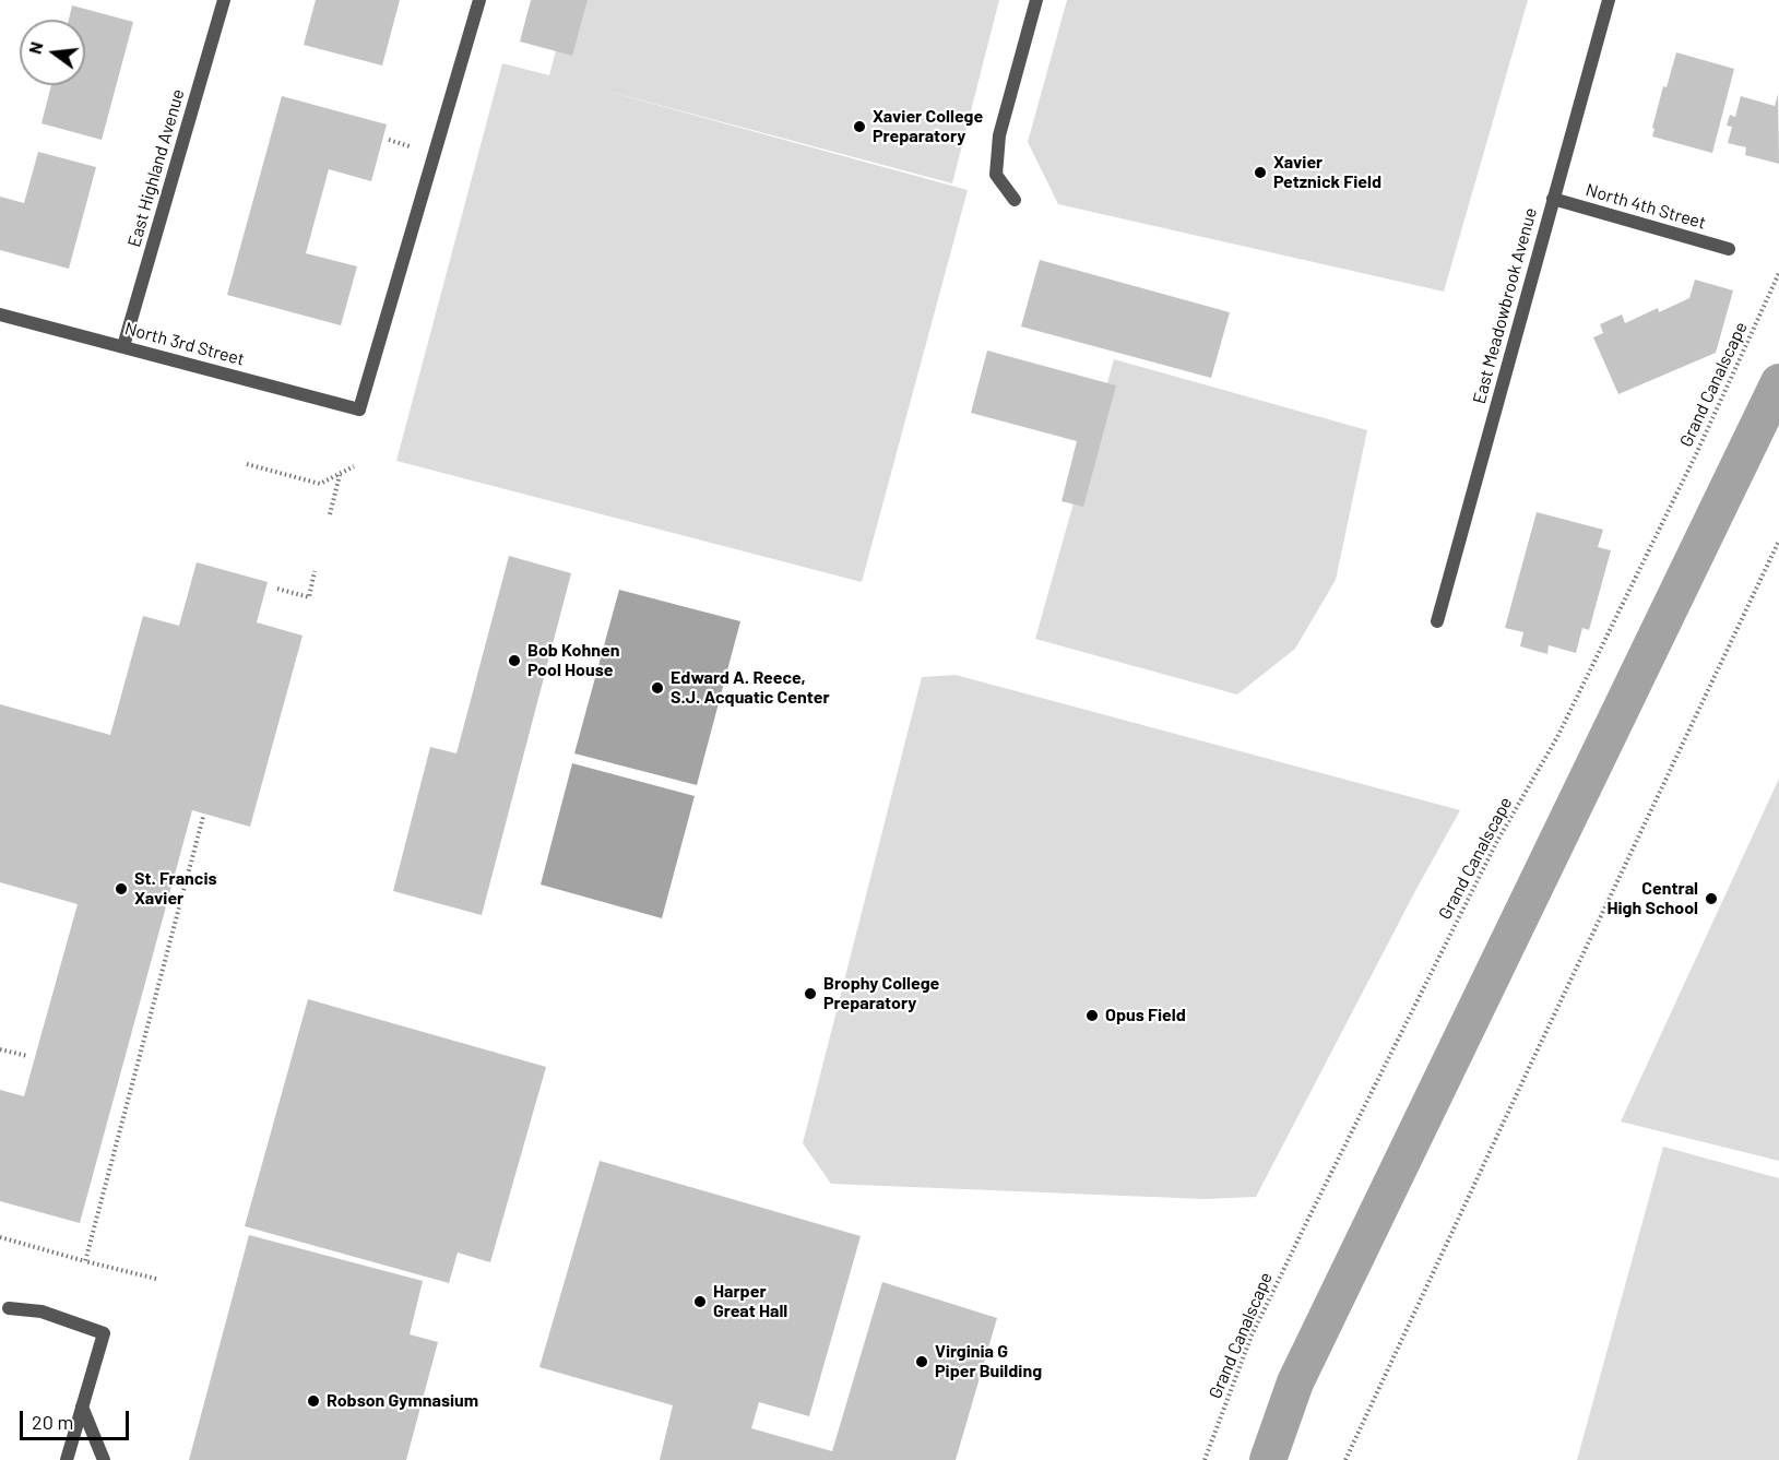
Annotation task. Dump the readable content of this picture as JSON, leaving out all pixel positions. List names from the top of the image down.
{
  "streets": {
    "street": [
      "East Highland Avenue",
      "North 4th Street",
      "East Meadowbrook Avenue",
      "North 3rd Street"
    ],
    "path": ["Grand Canalscape"]
  },
  "crossings": [
    ["East Highland Avenue", "North 3rd Street"],
    ["North 4th Street", "East Meadowbrook Avenue"]
  ],
  "places": [
    "Xavier College Preparatory",
    "Xavier Petznick Field",
    "Bob Kohnen Pool House",
    "Edward A. Reece, S.J. Acquatic Center",
    "St. Francis Xavier",
    "Central High School",
    "Brophy College Preparatory",
    "Opus Field",
    "Harper Great Hall",
    "Virginia G Piper Building",
    "Robson Gymnasium"
  ],
  "scale_bar": "20 m",
  "north": "left"
}
